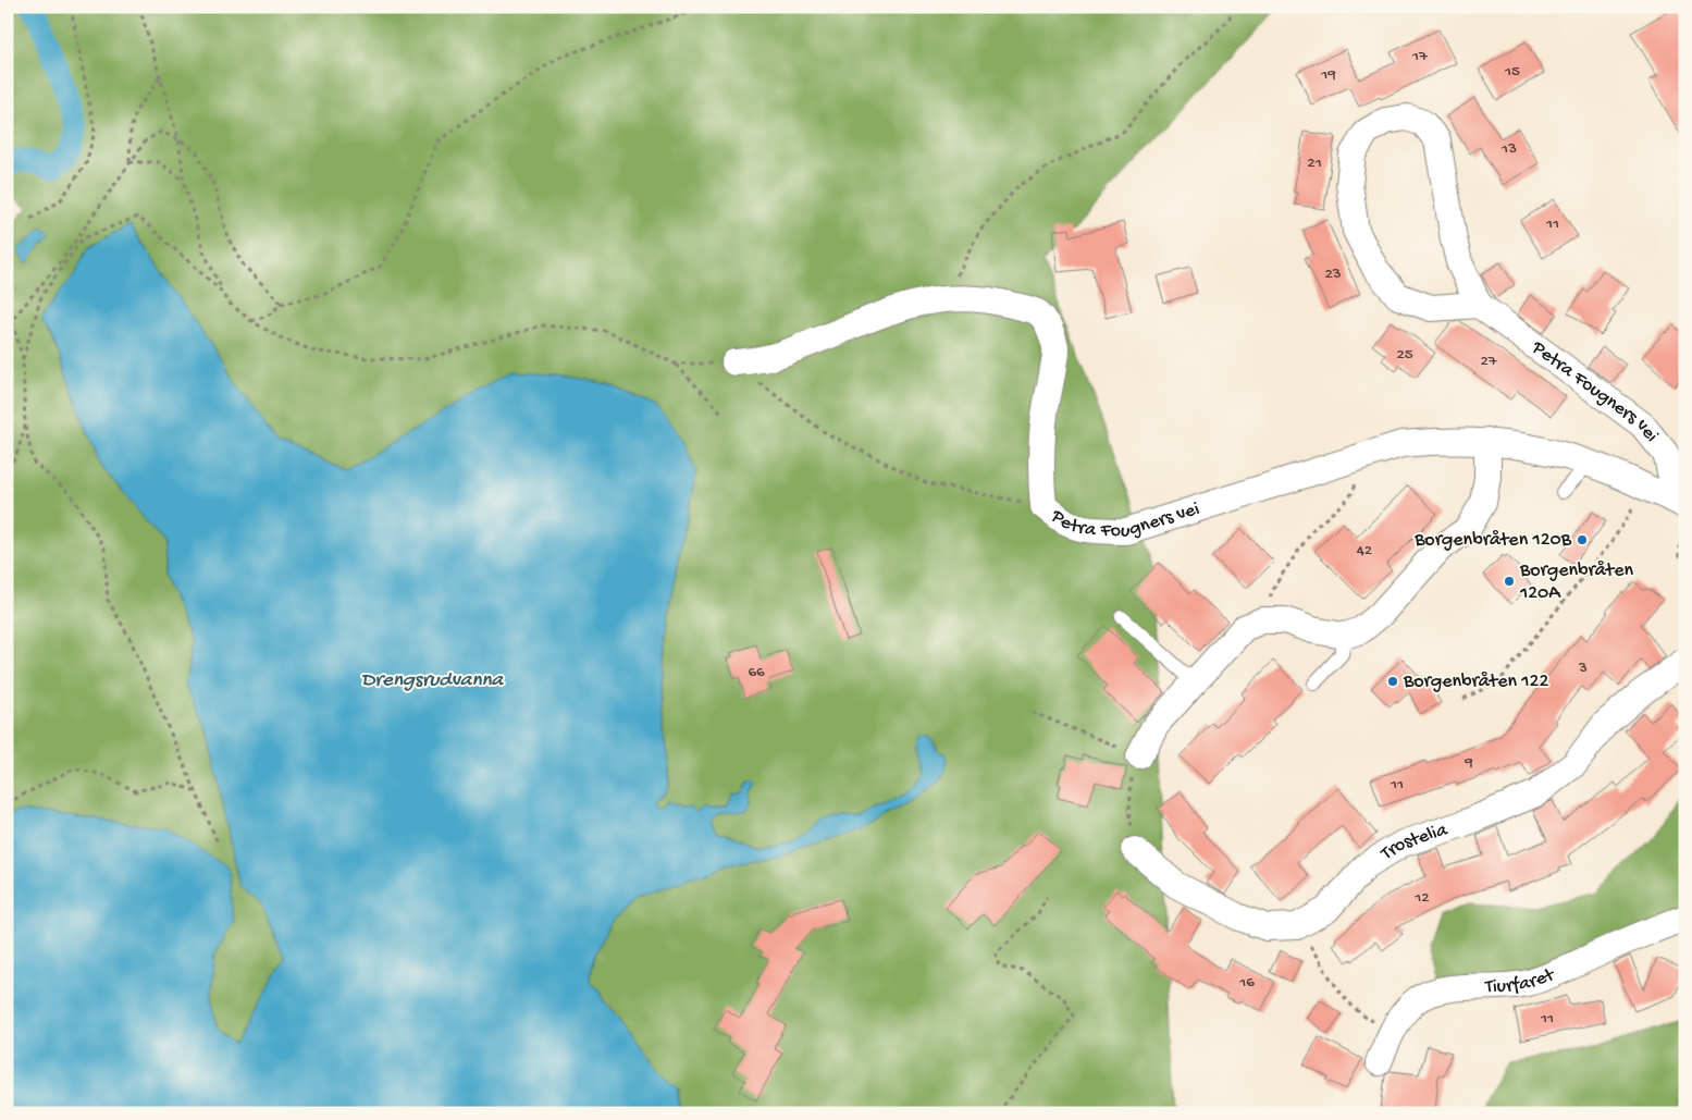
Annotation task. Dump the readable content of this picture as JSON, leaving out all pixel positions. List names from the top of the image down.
{
  "streets": {
    "street": ["Petra Fougners vei", "Trostelia", "Tiurfaret"]
  },
  "water": ["Drengsrudvanna"],
  "places": ["Borgenbråten 120B", "Borgenbråten 120A", "Borgenbråten 122"],
  "house_numbers": [
    "17",
    "15",
    "19",
    "13",
    "21",
    "11",
    "23",
    "25",
    "27",
    "42",
    "3",
    "66",
    "9",
    "11",
    "12",
    "16",
    "11"
  ]
}
